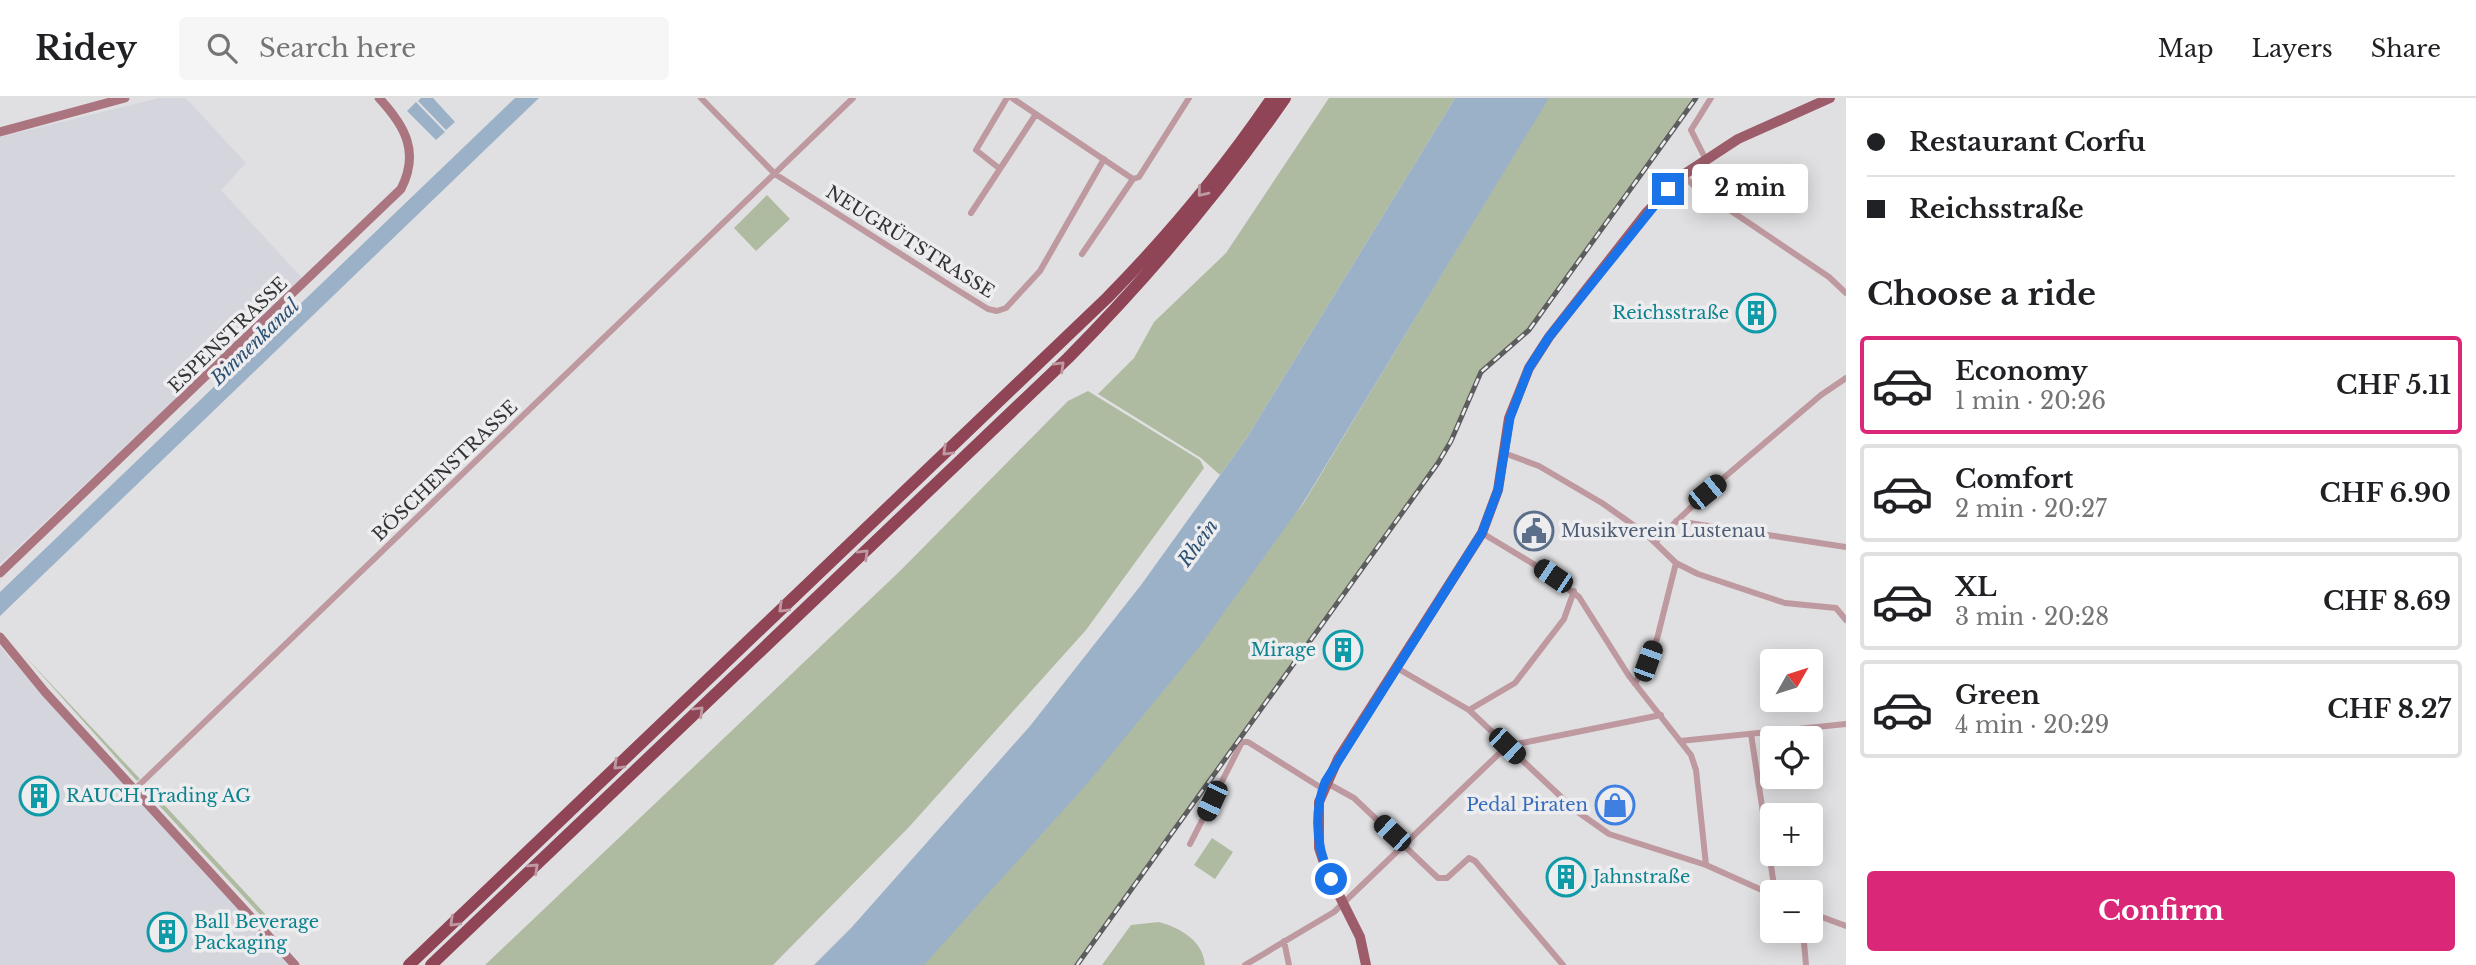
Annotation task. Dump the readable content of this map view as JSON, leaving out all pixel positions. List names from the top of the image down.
{
  "streets": {
    "street": ["NEUGRÜTSTRASSE", "ESPENSTRASSE", "BÖSCHENSTRASSE"]
  },
  "crossings": [
    ["NEUGRÜTSTRASSE", "BÖSCHENSTRASSE"]
  ],
  "water": ["Binnenkanal", "Rhein"],
  "places": {
    "building": [
      "Reichsstraße",
      "Mirage",
      "RAUCH Trading AG",
      "Jahnstraße",
      "Ball Beverage Packaging"
    ],
    "public building": ["Musikverein Lustenau"],
    "shop": ["Pedal Piraten"]
  },
  "north": "top right",
  "page": {
    "header": "Ridey",
    "search": "Search here",
    "nav": ["Map", "Layers", "Share"],
    "banner": ["Restaurant Corfu", "Reichsstraße"],
    "bubble": "2 min",
    "heading": "Choose a ride",
    "list": [
      {
        "name": "Economy",
        "note": "1 min · 20:26",
        "value": "CHF 5.11"
      },
      {
        "name": "Comfort",
        "note": "2 min · 20:27",
        "value": "CHF 6.90"
      },
      {
        "name": "XL",
        "note": "3 min · 20:28",
        "value": "CHF 8.69"
      },
      {
        "name": "Green",
        "note": "4 min · 20:29",
        "value": "CHF 8.27"
      }
    ],
    "map_buttons": ["+", "−"],
    "buttons": "Confirm"
  }
}
